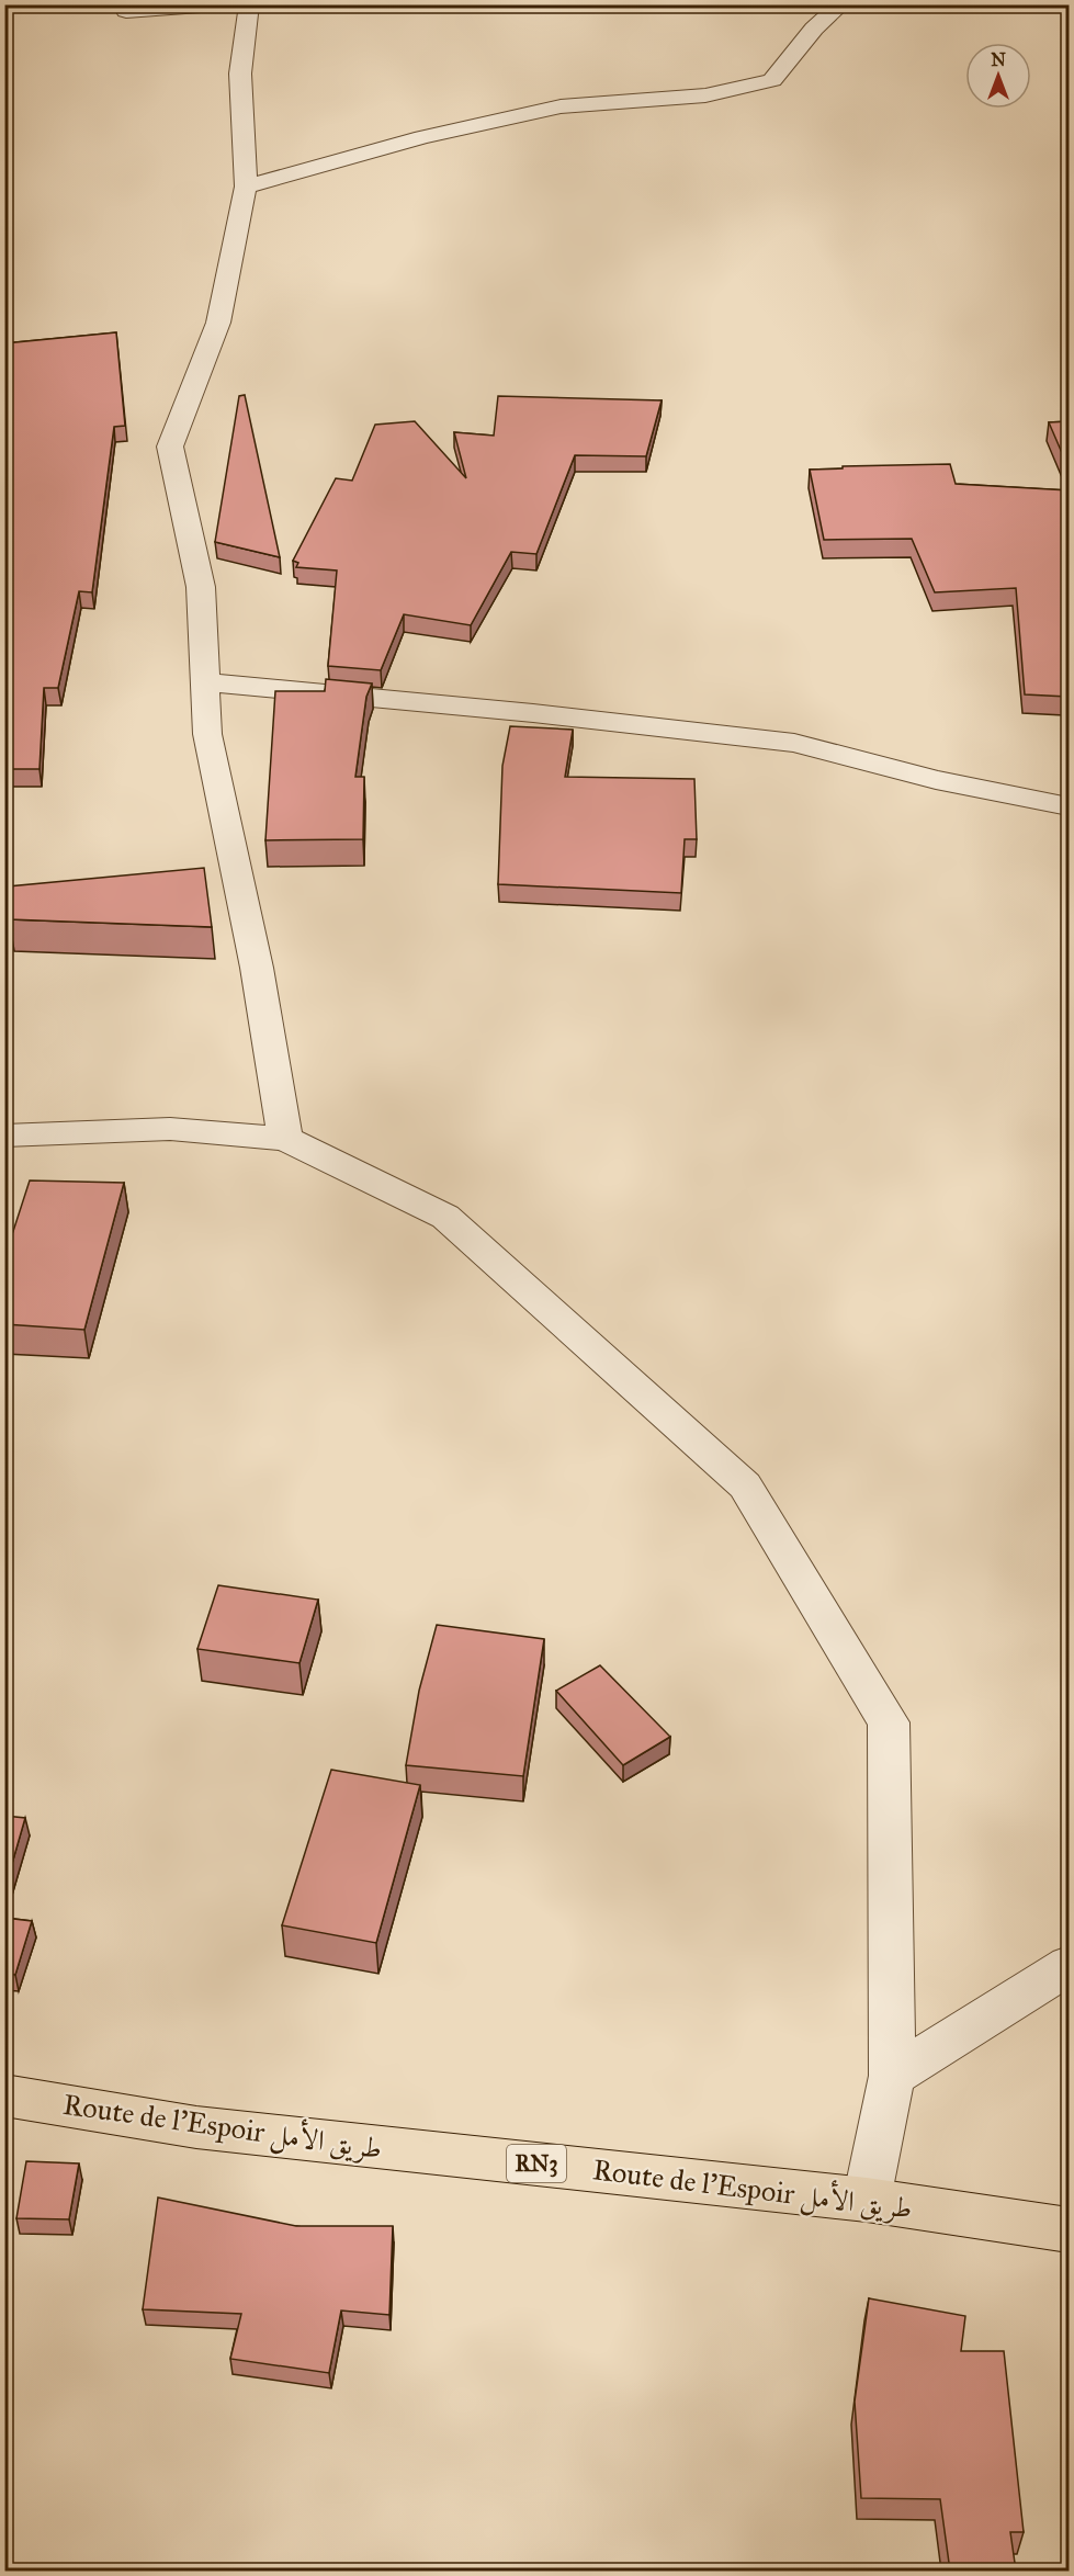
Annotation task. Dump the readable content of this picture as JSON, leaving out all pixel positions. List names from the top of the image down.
{
  "streets": {
    "highway": ["Route de l’Espoir طريق الأمل", "RN3"]
  },
  "north": "top"
}
